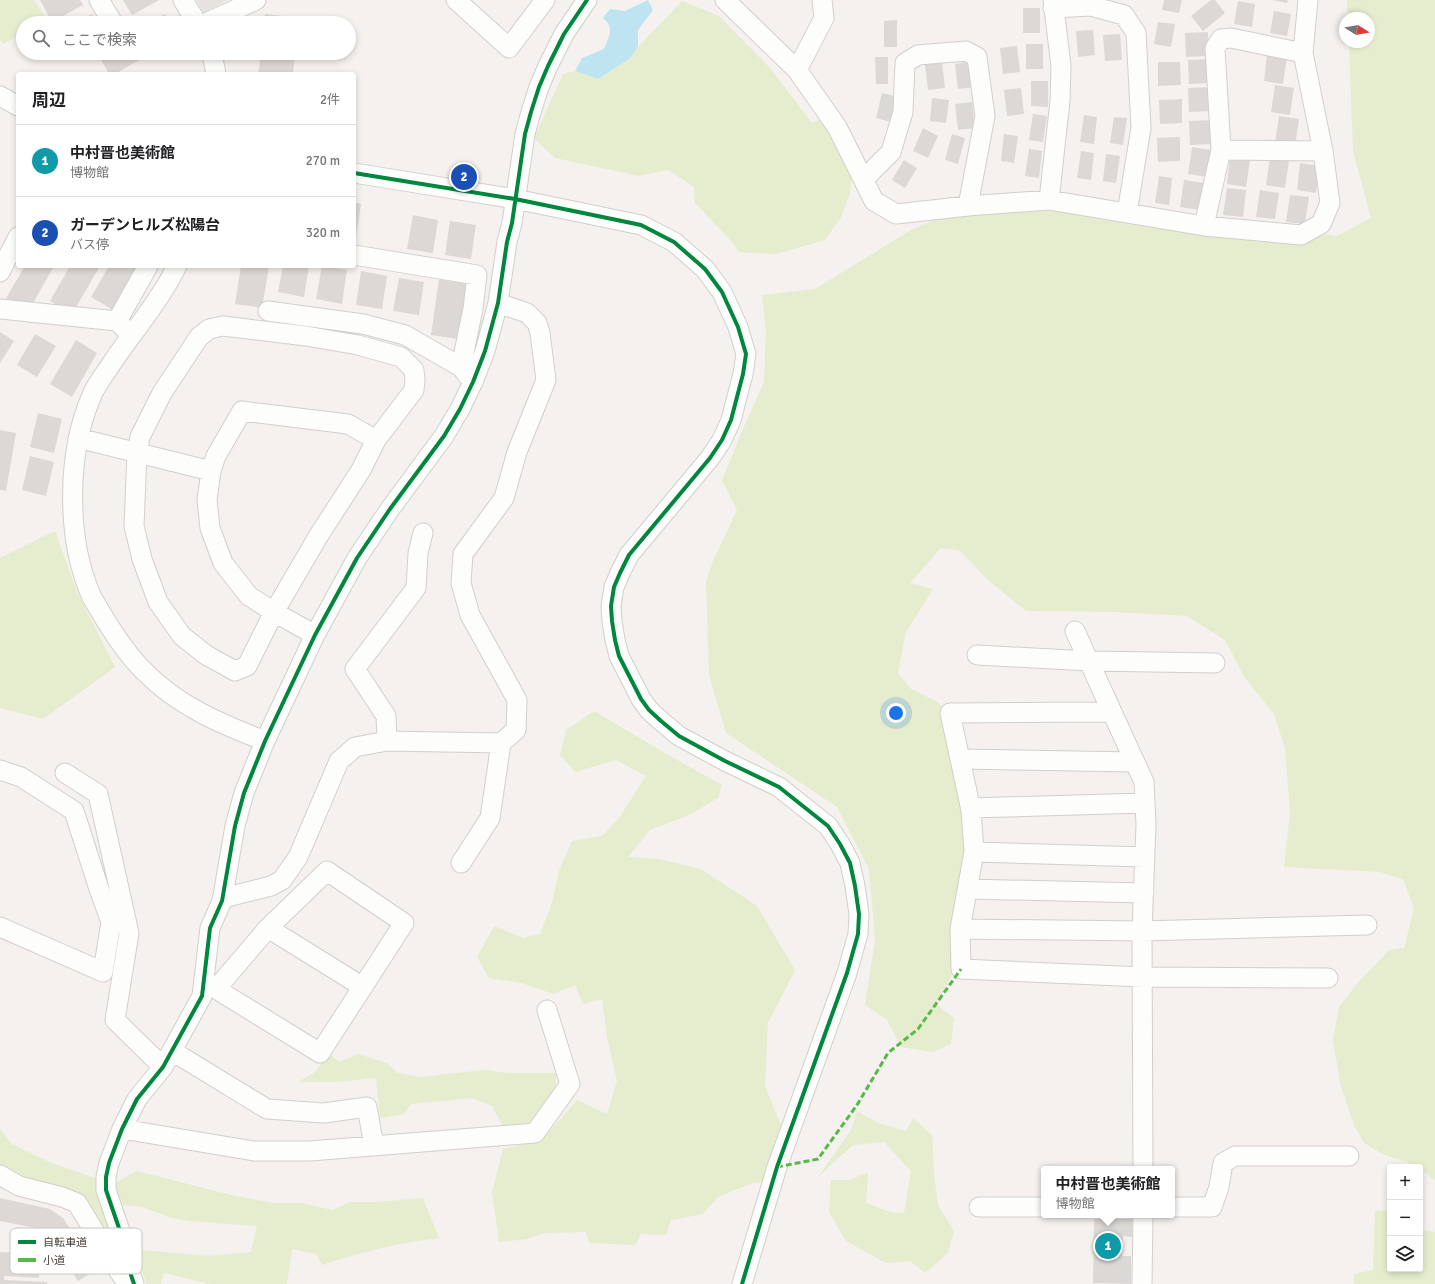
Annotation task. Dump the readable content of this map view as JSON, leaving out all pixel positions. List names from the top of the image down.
{
  "legend": ["自転車道", "小道"],
  "north": "right",
  "page": {
    "search": "ここで検索",
    "heading": ["周辺", "2件"],
    "list": [
      {
        "mark": "1",
        "name": "中村晋也美術館",
        "note": "博物館",
        "value": "270 m"
      },
      {
        "mark": "2",
        "name": "ガーデンヒルズ松陽台",
        "note": "バス停",
        "value": "320 m"
      }
    ],
    "pins": ["2", "1"],
    "map_buttons": ["+", "−"],
    "popup": ["中村晋也美術館", "博物館"]
  }
}
